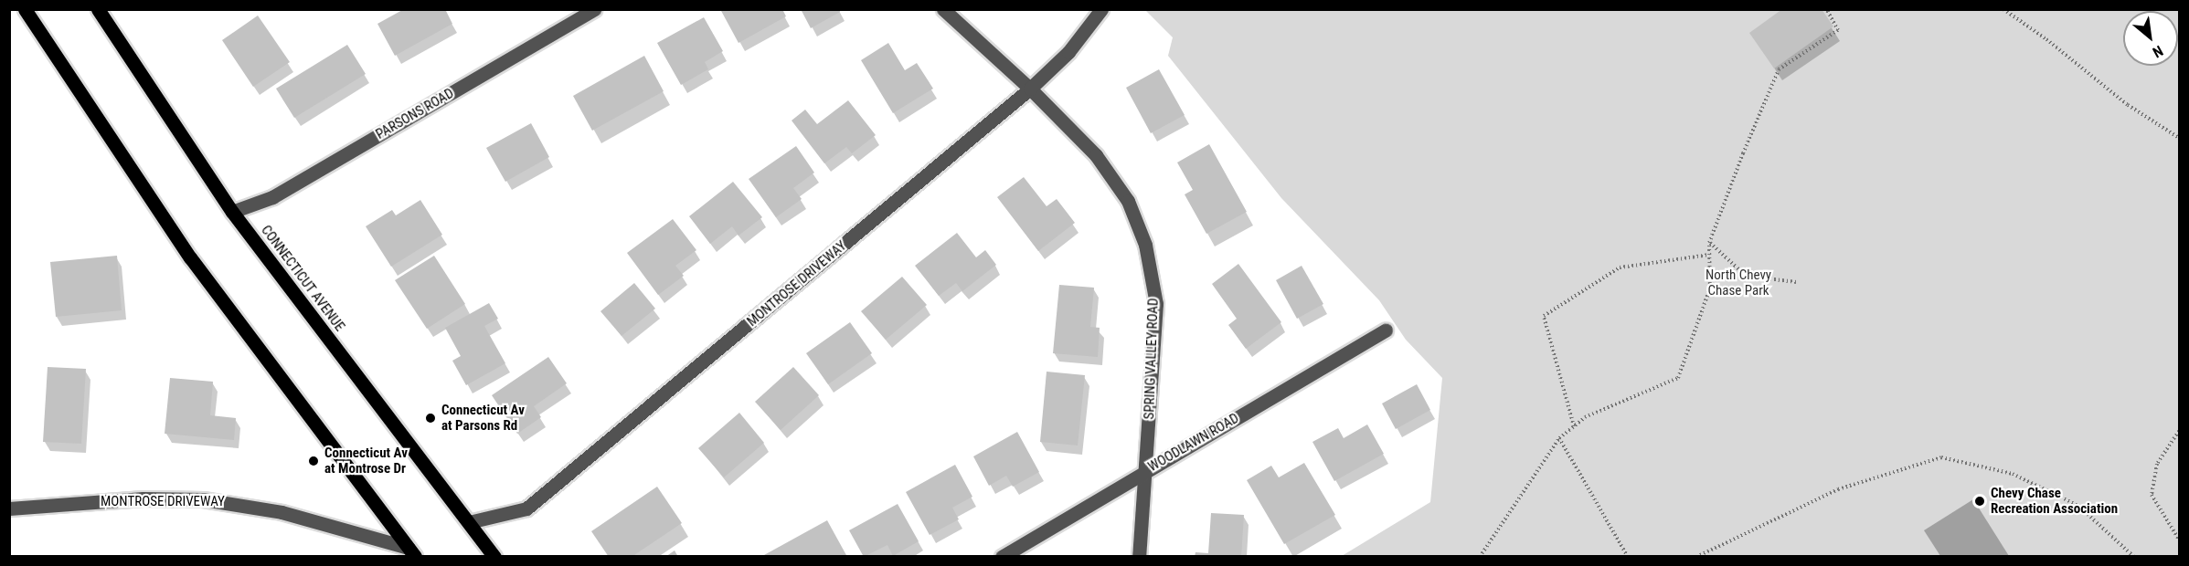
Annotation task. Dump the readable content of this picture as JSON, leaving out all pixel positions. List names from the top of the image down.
{
  "streets": {
    "main road": ["CONNECTICUT AVENUE"],
    "street": [
      "PARSONS ROAD",
      "MONTROSE DRIVEWAY",
      "SPRING VALLEY ROAD",
      "WOODLAWN ROAD"
    ]
  },
  "crossings": [
    ["PARSONS ROAD", "CONNECTICUT AVENUE"],
    ["CONNECTICUT AVENUE", "MONTROSE DRIVEWAY"],
    ["MONTROSE DRIVEWAY", "SPRING VALLEY ROAD"],
    ["SPRING VALLEY ROAD", "WOODLAWN ROAD"]
  ],
  "parks": ["North Chevy Chase Park"],
  "places": ["Connecticut Av at Parsons Rd", "Connecticut Av at Montrose Dr", "Chevy Chase Recreation Association"],
  "north": "bottom right"
}
